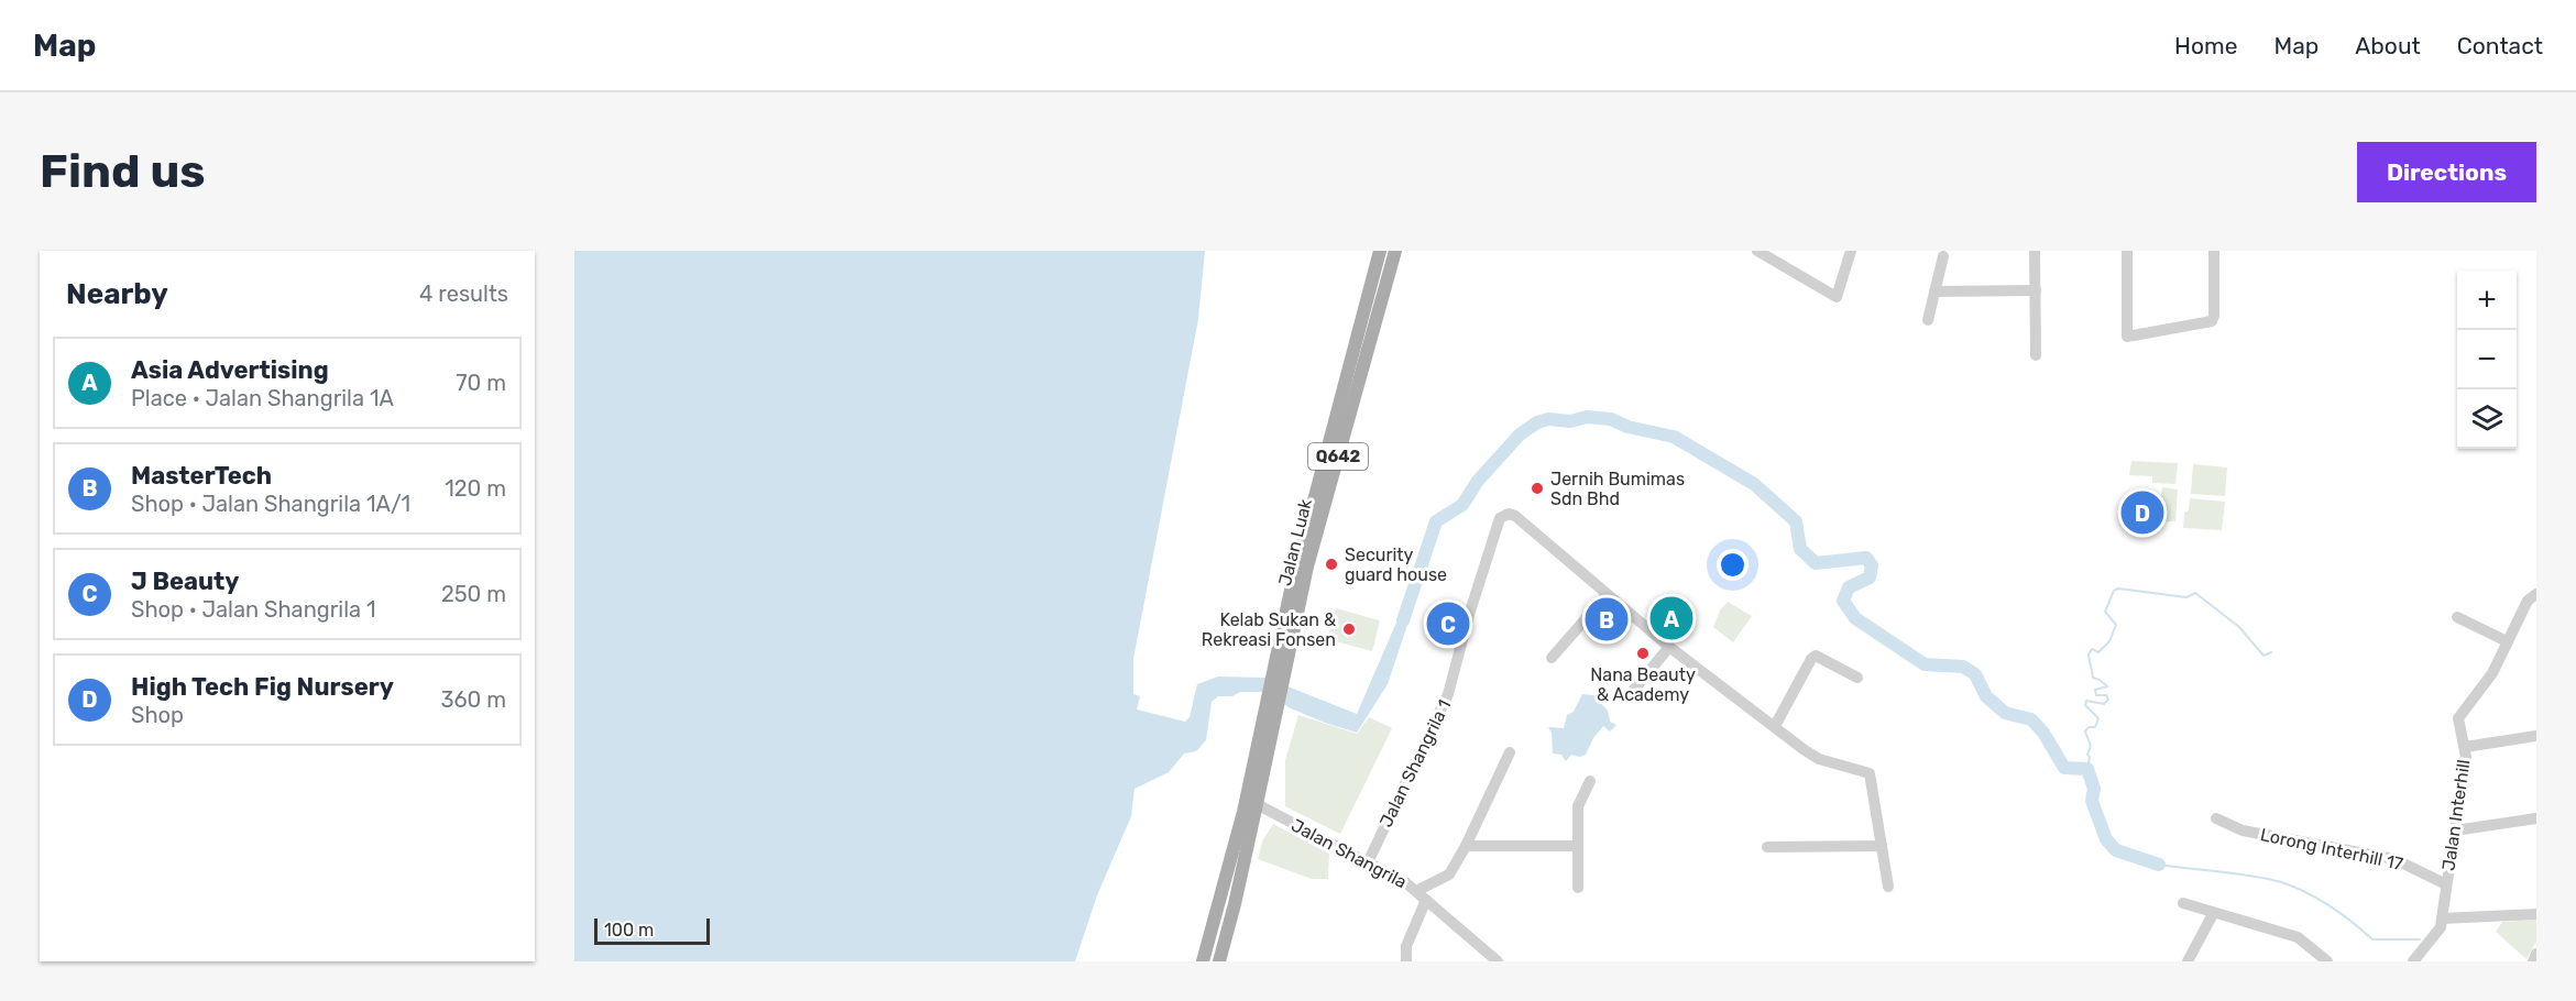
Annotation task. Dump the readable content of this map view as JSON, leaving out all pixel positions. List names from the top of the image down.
{
  "streets": {
    "main road": ["Q642", "Jalan Luak"],
    "street": [
      "Jalan Shangrila 1",
      "Jalan Interhill",
      "Lorong Interhill 17",
      "Jalan Shangrila"
    ]
  },
  "crossings": [
    ["Jalan Luak", "Jalan Shangrila"],
    ["Jalan Shangrila 1", "Jalan Shangrila"],
    ["Jalan Interhill", "Lorong Interhill 17"]
  ],
  "places": [
    "Jernih Bumimas Sdn Bhd",
    "Security guard house",
    "Kelab Sukan & Rekreasi Fonsen",
    "Nana Beauty & Academy"
  ],
  "scale_bar": "100 m",
  "page": {
    "header": "Map",
    "nav": [
      "Home",
      "Map",
      "About",
      "Contact"
    ],
    "buttons": "Directions",
    "title": "Find us",
    "heading": ["Nearby", "4 results"],
    "map_buttons": ["+", "−"],
    "list": [
      {
        "mark": "A",
        "name": "Asia Advertising",
        "note": "Place · Jalan Shangrila 1A",
        "value": "70 m"
      },
      {
        "mark": "B",
        "name": "MasterTech",
        "note": "Shop · Jalan Shangrila 1A/1",
        "value": "120 m"
      },
      {
        "mark": "C",
        "name": "J Beauty",
        "note": "Shop · Jalan Shangrila 1",
        "value": "250 m"
      },
      {
        "mark": "D",
        "name": "High Tech Fig Nursery",
        "note": "Shop",
        "value": "360 m"
      }
    ],
    "pins": [
      "D",
      "A",
      "B",
      "C"
    ],
    "scale": "100 m"
  }
}
